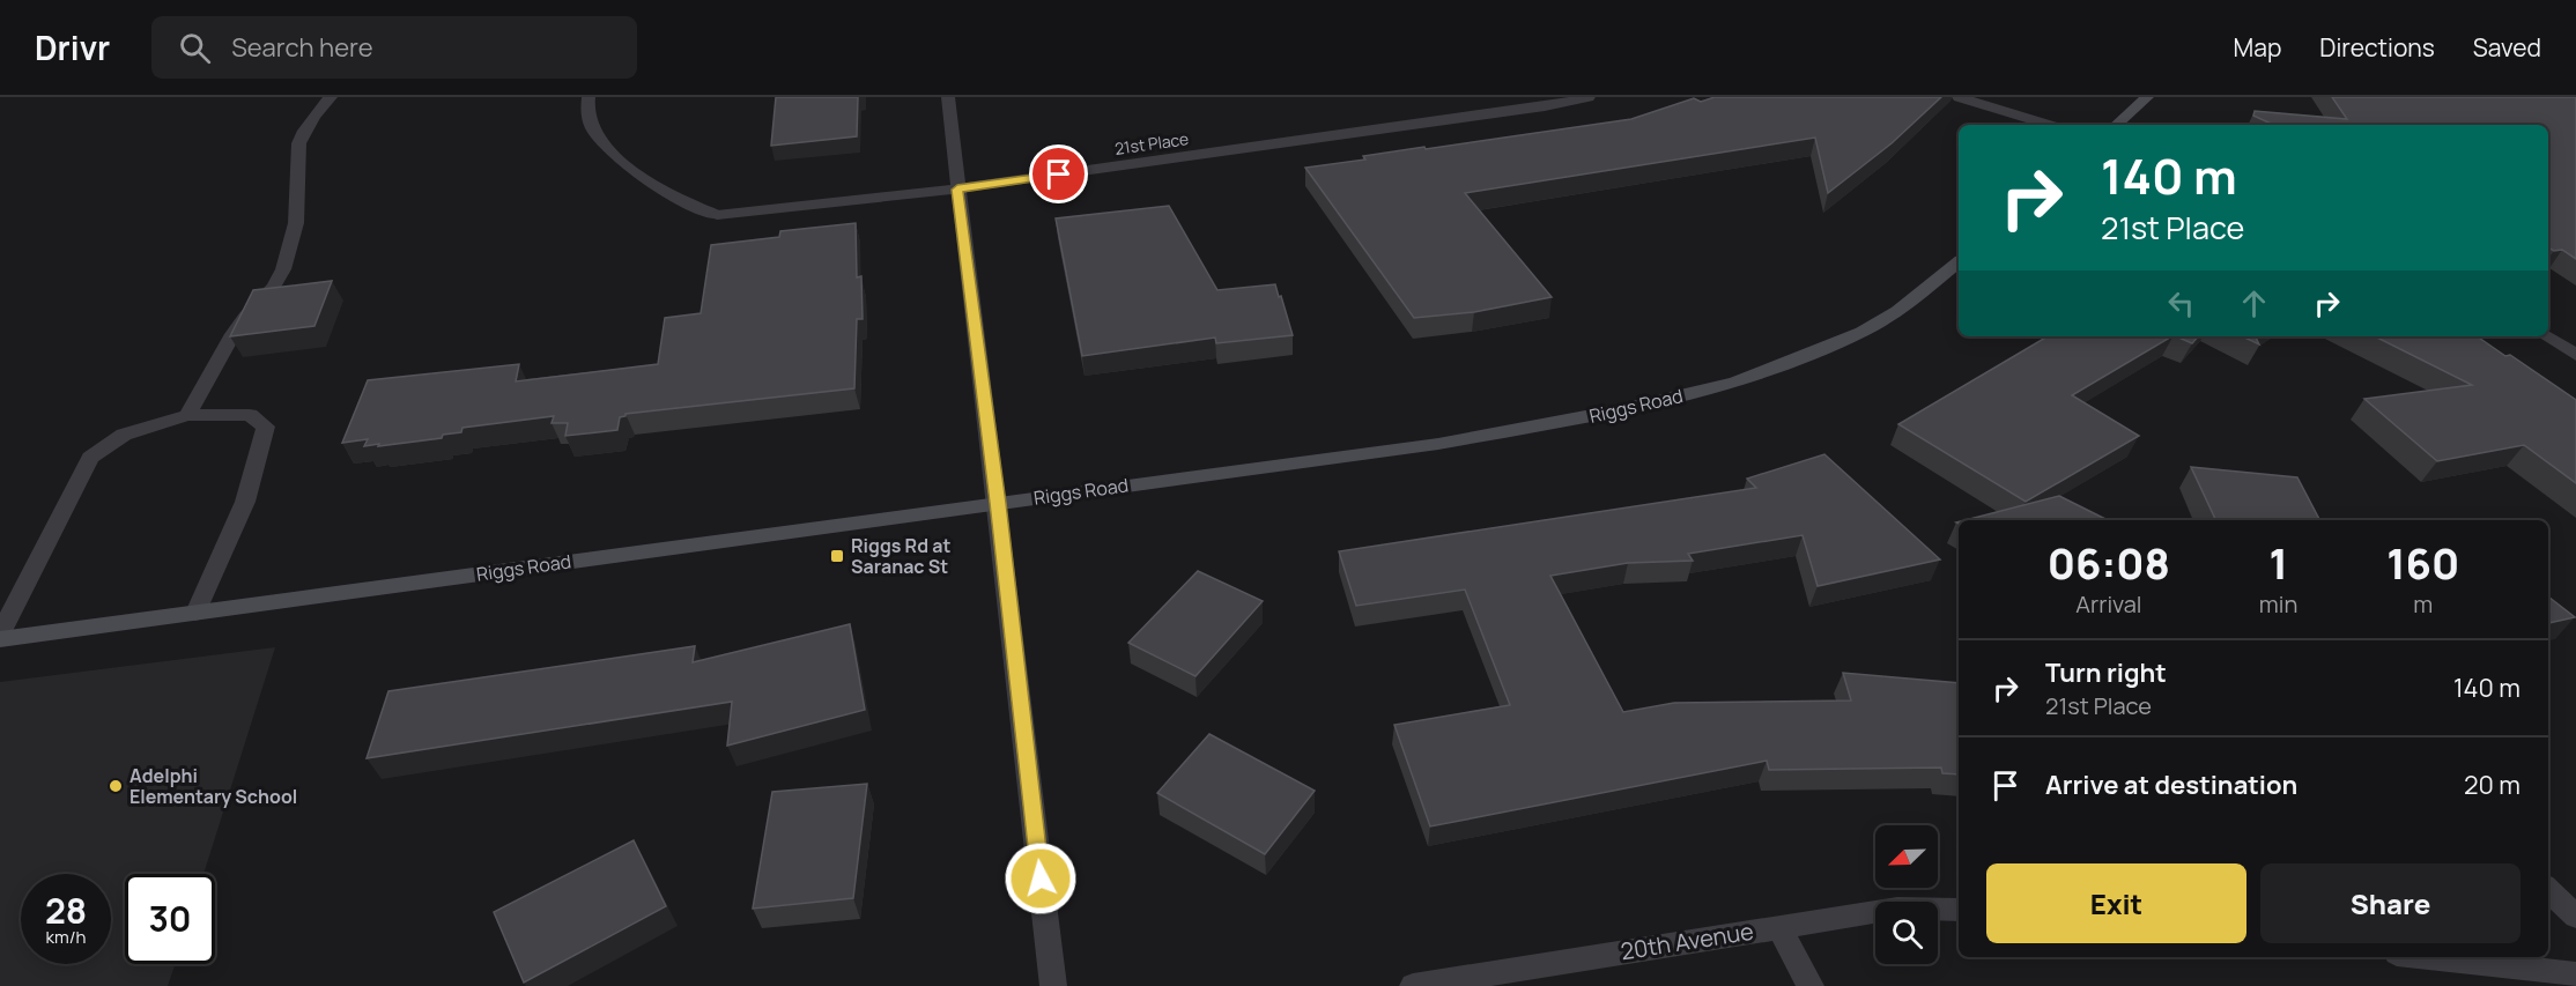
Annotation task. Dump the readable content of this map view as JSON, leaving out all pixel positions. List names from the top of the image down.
{
  "streets": {
    "main road": ["Riggs Road"],
    "street": ["21st Place", "20th Avenue"]
  },
  "places": {
    "transit": ["Riggs Rd at Saranac St"],
    "other": ["Adelphi Elementary School"]
  },
  "north": "bottom left",
  "page": {
    "header": "Drivr",
    "search": "Search here",
    "nav": ["Map", "Directions", "Saved"],
    "turn": ["140 m", "21st Place"],
    "eta": [
      "06:08",
      "Arrival",
      "1",
      "min",
      "160",
      "m"
    ],
    "list": [
      {
        "name": "Turn right",
        "note": "21st Place",
        "value": "140 m"
      },
      {
        "name": "Arrive at destination",
        "value": "20 m"
      }
    ],
    "buttons": ["Exit", "Share"],
    "speed": "28 km/h",
    "limit": "30"
  }
}
